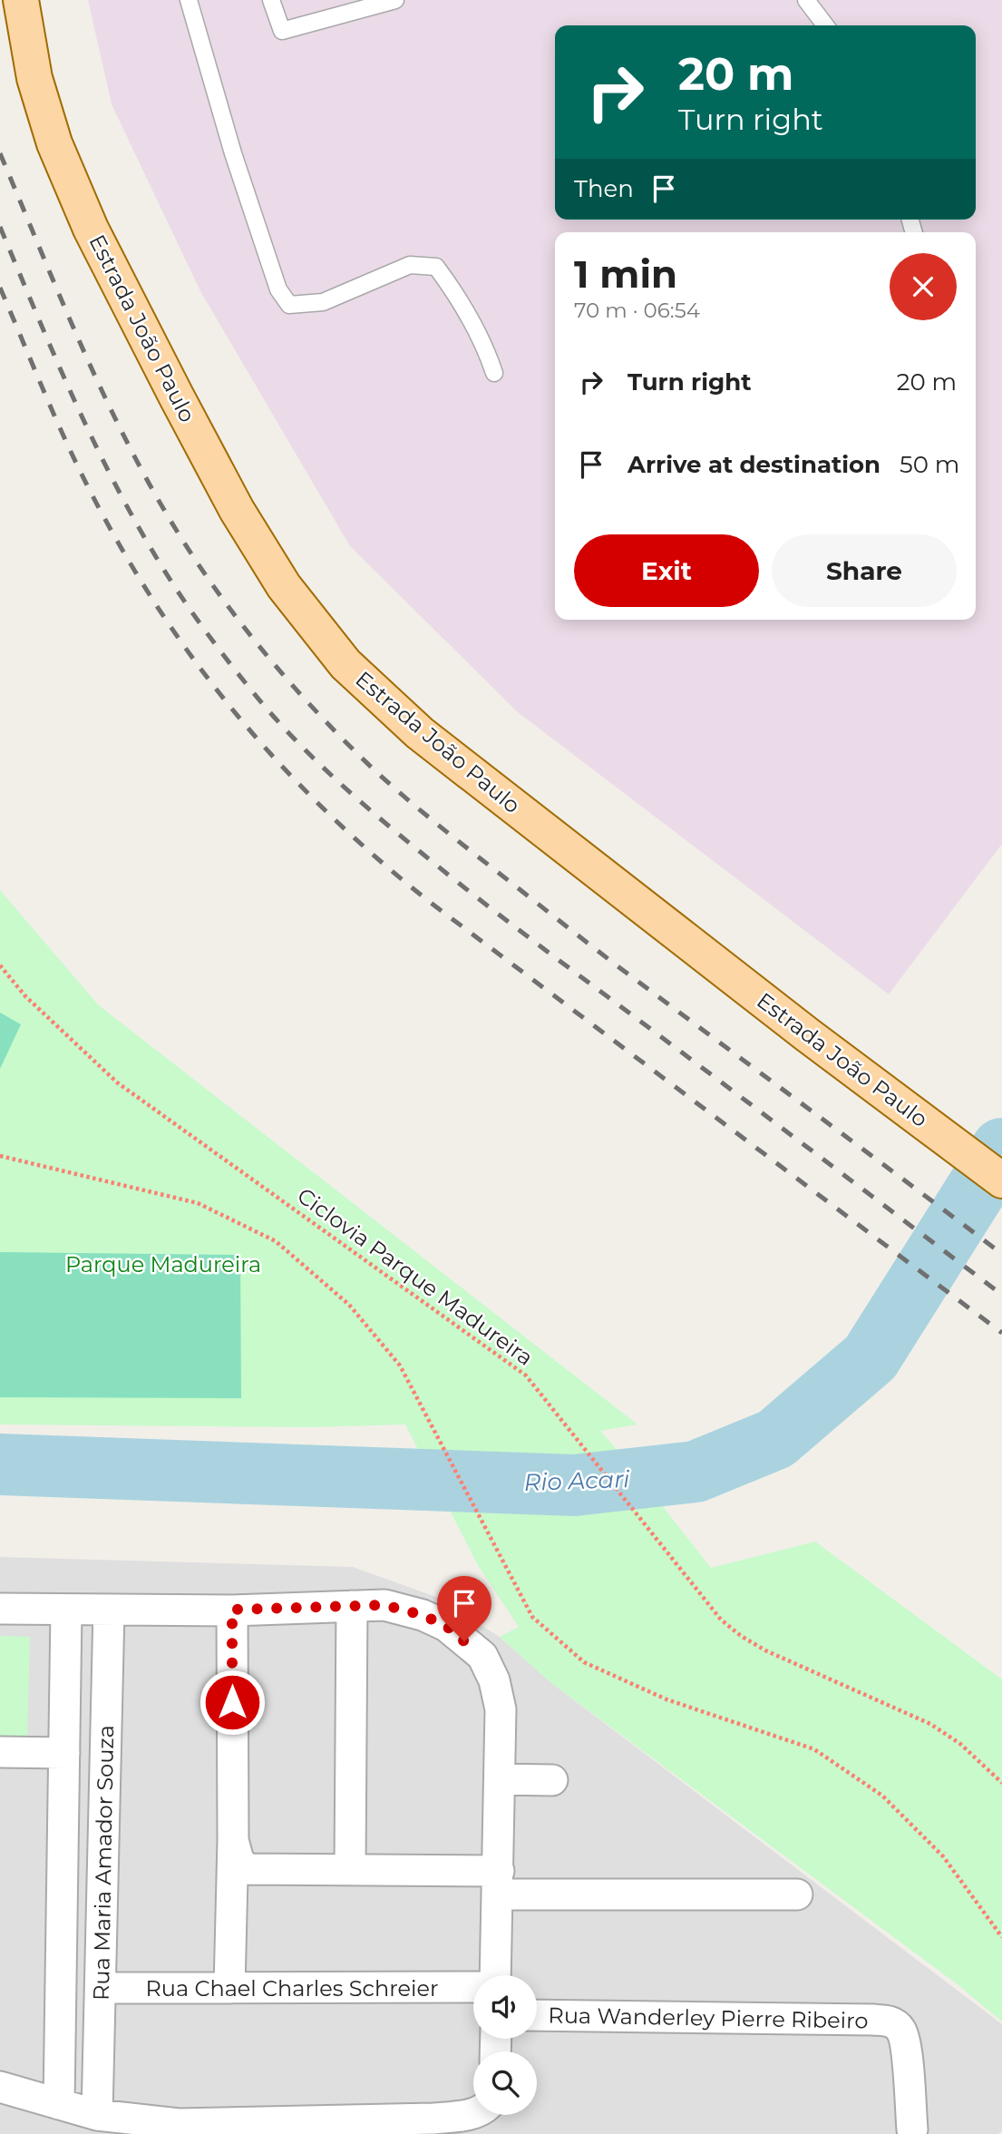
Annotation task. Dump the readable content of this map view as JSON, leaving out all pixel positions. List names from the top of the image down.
{
  "streets": {
    "main road": ["Estrada João Paulo"],
    "street": ["Rua Maria Amador Souza", "Rua Chael Charles Schreier", "Rua Wanderley Pierre Ribeiro"],
    "path": ["Ciclovia Parque Madureira"]
  },
  "crossings": [
    ["Rua Maria Amador Souza", "Rua Chael Charles Schreier"]
  ],
  "water": ["Rio Acari"],
  "parks": ["Parque Madureira"],
  "page": {
    "turn": ["20 m", "Turn right"],
    "then": "Then",
    "heading": ["1 min", "70 m · 06:54"],
    "list": [
      {
        "name": "Turn right",
        "value": "20 m"
      },
      {
        "name": "Arrive at destination",
        "value": "50 m"
      }
    ],
    "buttons": ["Exit", "Share"]
  }
}
